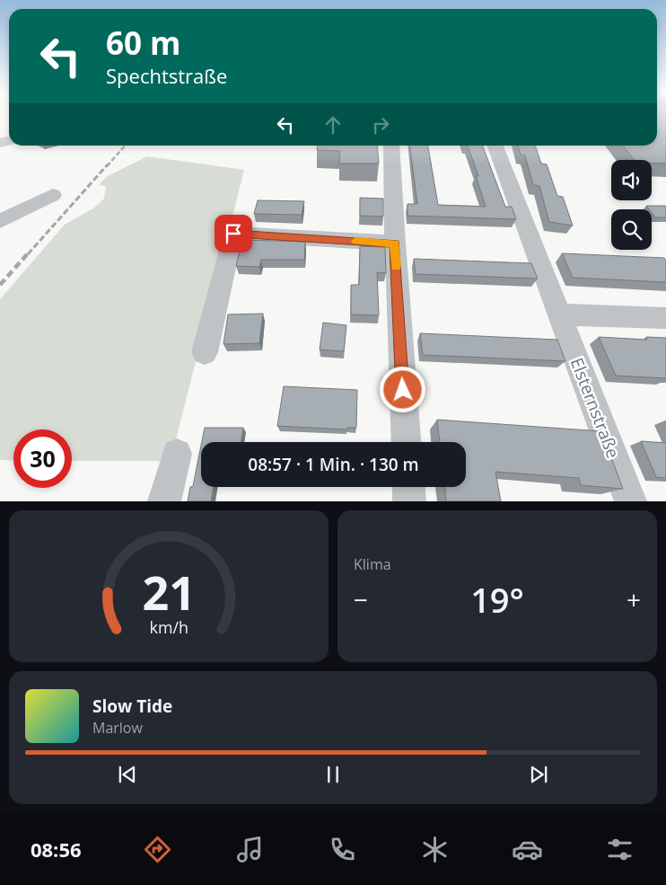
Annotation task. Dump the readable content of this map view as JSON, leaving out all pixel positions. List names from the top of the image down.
{
  "streets": {
    "street": ["Elsternstraße"]
  },
  "page": {
    "turn": ["60 m", "Spechtstraße"],
    "limit": "30",
    "trip": "08:57 · 1 Min. · 130 m",
    "tile": "Klima",
    "heat": ["−", "19°", "+"],
    "song": ["Slow Tide", "Marlow"],
    "tabs": "08:56",
    "gauge": ["21", "km/h"]
  }
}
